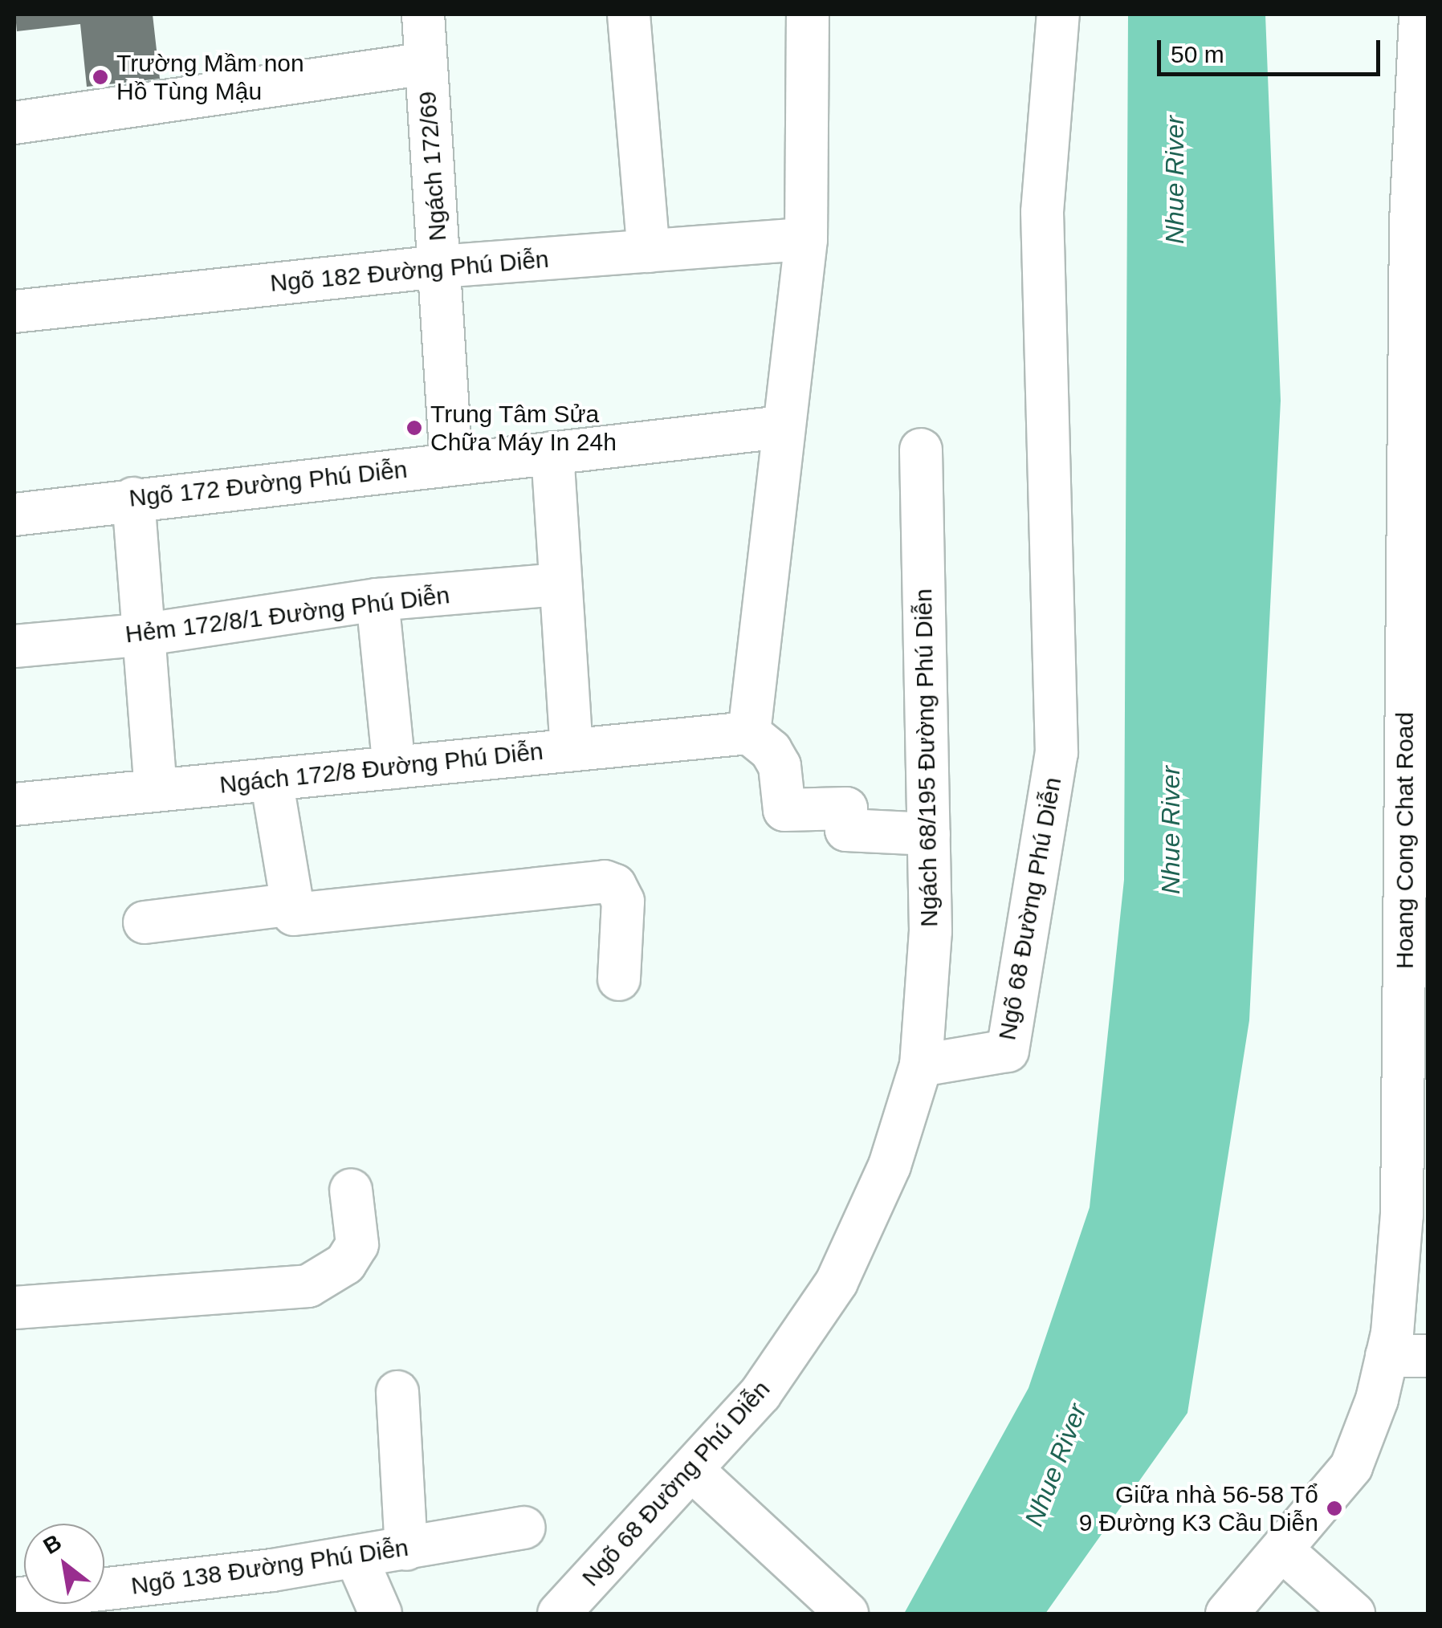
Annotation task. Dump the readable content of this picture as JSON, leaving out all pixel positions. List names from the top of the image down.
{
  "streets": {
    "street": [
      "Ngách 172/69",
      "Ngõ 182 Đường Phú Diễn",
      "Ngõ 172 Đường Phú Diễn",
      "Hẻm 172/8/1 Đường Phú Diễn",
      "Ngách 68/195 Đường Phú Diễn",
      "Ngách 172/8 Đường Phú Diễn",
      "Hoang Cong Chat Road",
      "Ngõ 68 Đường Phú Diễn",
      "Ngõ 138 Đường Phú Diễn"
    ]
  },
  "crossings": [
    ["Ngách 172/69", "Ngõ 182 Đường Phú Diễn"],
    ["Ngách 172/69", "Ngõ 172 Đường Phú Diễn"],
    ["Ngách 68/195 Đường Phú Diễn", "Ngõ 68 Đường Phú Diễn"]
  ],
  "water": ["Nhue River"],
  "places": ["Trường Mầm non Hồ Tùng Mậu", "Trung Tâm Sửa Chữa Máy In 24h", "Giữa nhà 56-58 Tổ 9 Đường K3 Cầu Diễn"],
  "scale_bar": "50 m",
  "north": "top left"
}
